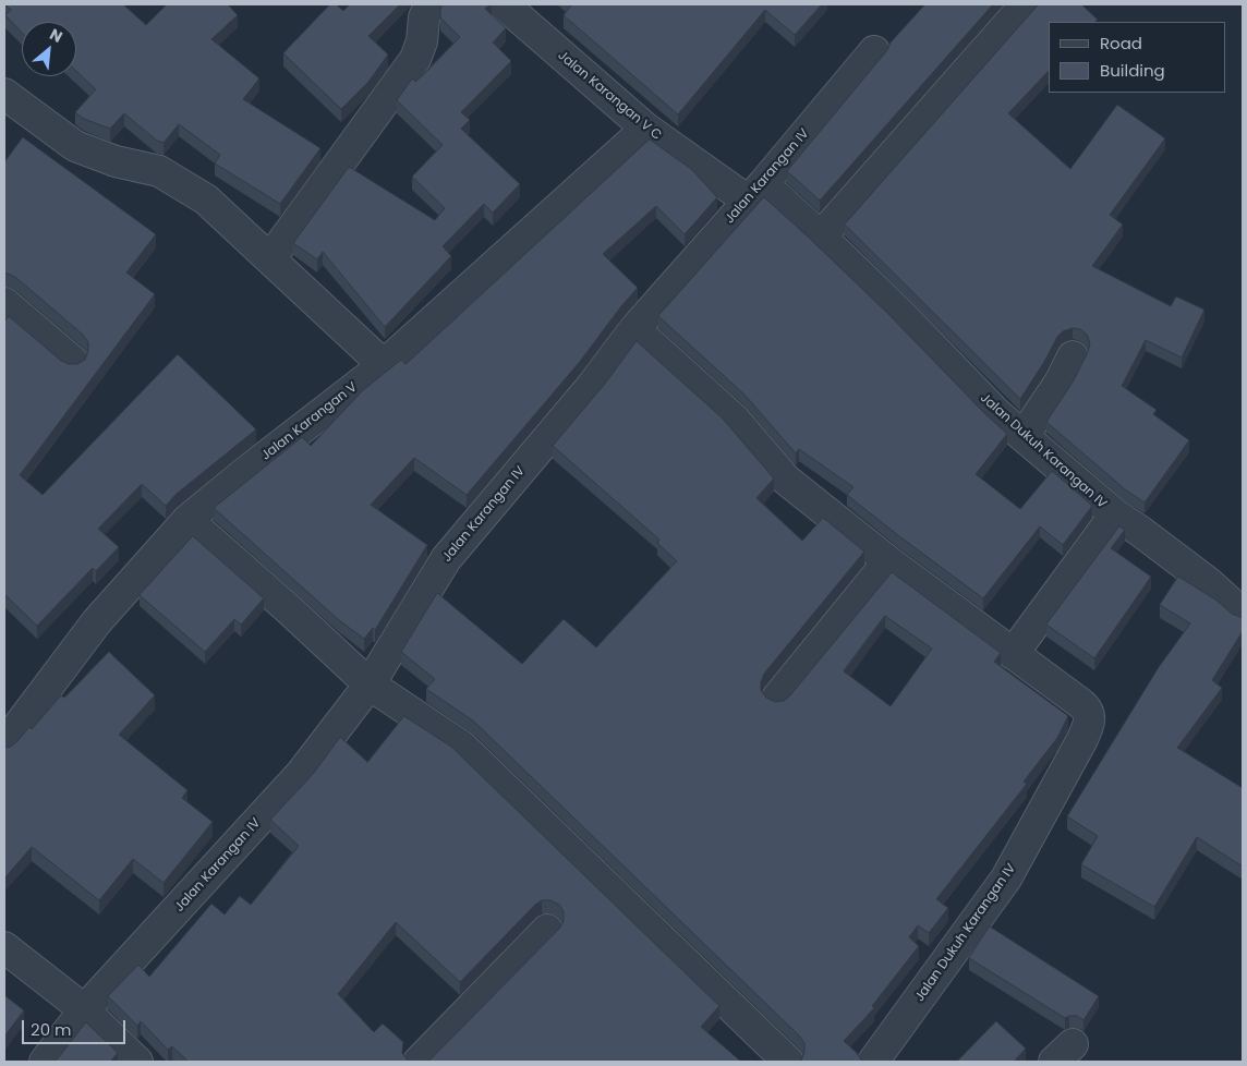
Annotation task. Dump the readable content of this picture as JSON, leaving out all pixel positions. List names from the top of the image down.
{
  "streets": {
    "street": [
      "Jalan Karangan V C",
      "Jalan Karangan IV",
      "Jalan Karangan V",
      "Jalan Dukuh Karangan IV"
    ]
  },
  "crossings": [
    ["Jalan Karangan V C", "Jalan Karangan IV"],
    ["Jalan Karangan V C", "Jalan Karangan V"],
    ["Jalan Karangan V C", "Jalan Dukuh Karangan IV"],
    ["Jalan Karangan IV", "Jalan Dukuh Karangan IV"]
  ],
  "legend": ["Road", "Building"],
  "scale_bar": "20 m",
  "north": "top right"
}
